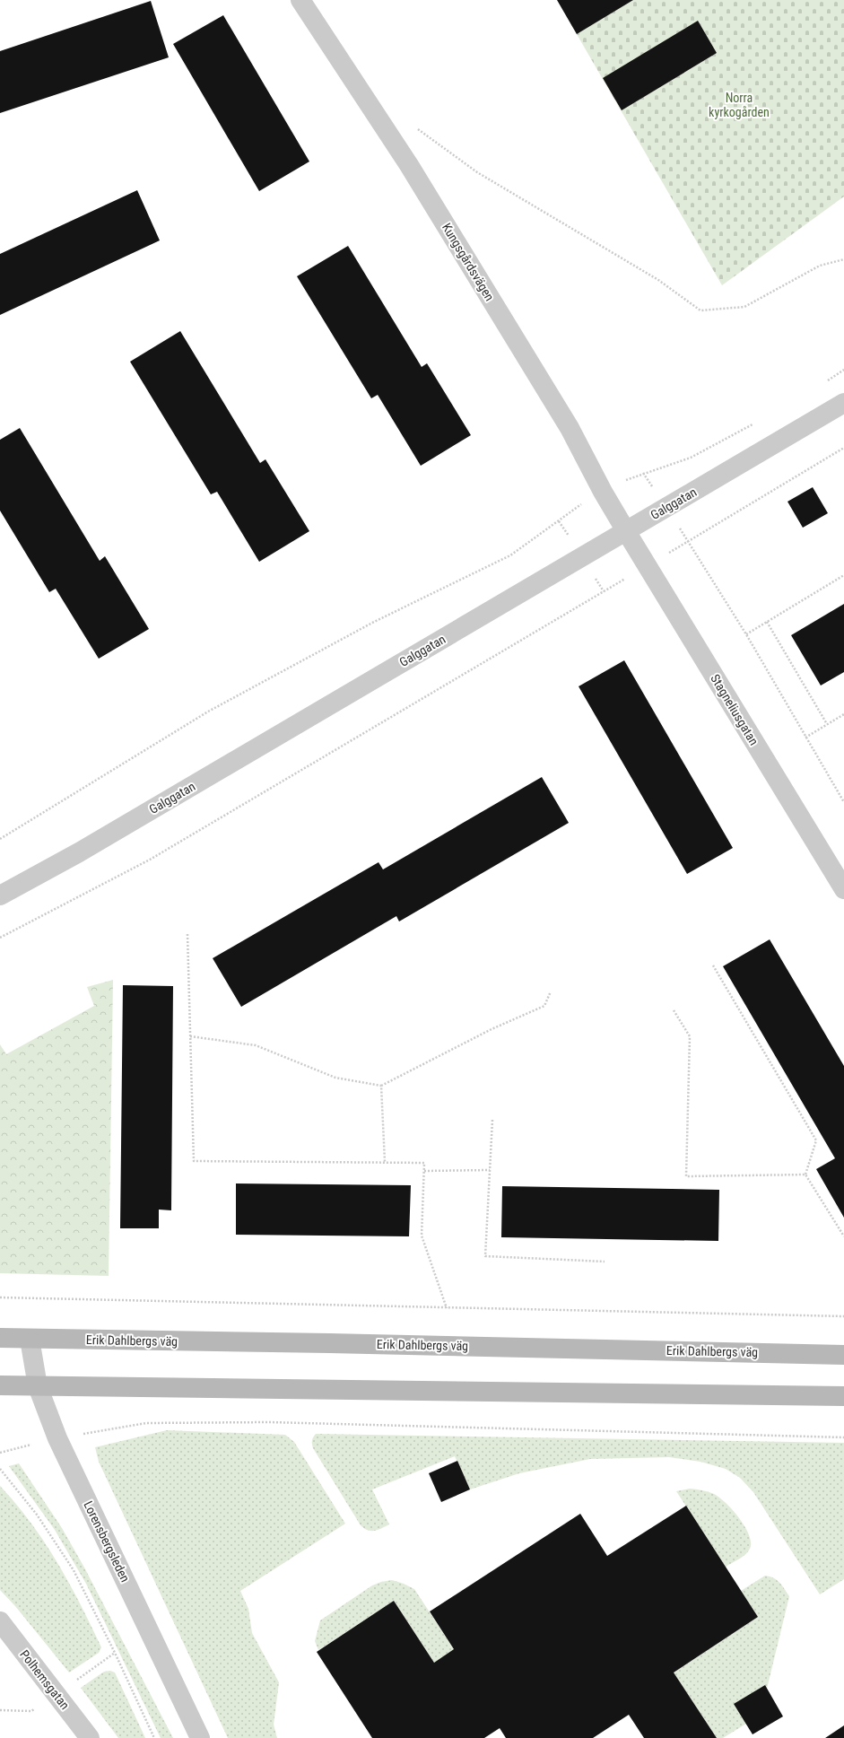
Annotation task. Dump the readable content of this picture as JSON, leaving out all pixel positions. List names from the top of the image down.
{
  "streets": {
    "main road": ["Erik Dahlbergs väg"],
    "street": [
      "Kungsgårdsvägen",
      "Galggatan",
      "Stagneliusgatan",
      "Lorensbergsleden",
      "Polhemsgatan"
    ]
  },
  "crossings": [
    ["Kungsgårdsvägen", "Galggatan"],
    ["Kungsgårdsvägen", "Stagneliusgatan"],
    ["Galggatan", "Stagneliusgatan"],
    ["Erik Dahlbergs väg", "Lorensbergsleden"]
  ],
  "parks": ["Norra kyrkogården"]
}
